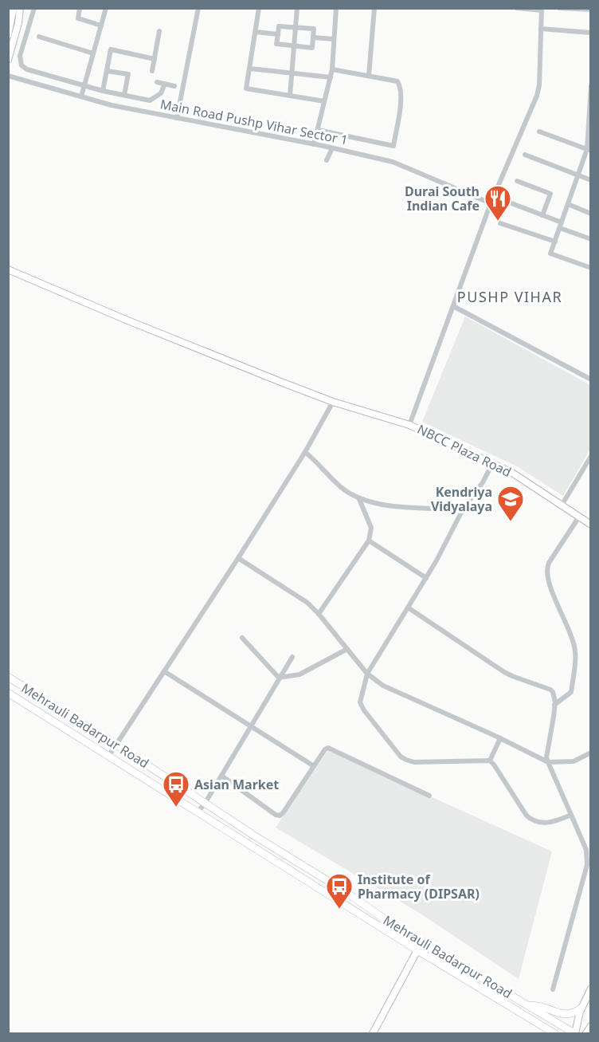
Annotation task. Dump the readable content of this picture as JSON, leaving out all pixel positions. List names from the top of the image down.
{
  "streets": {
    "main road": ["Mehrauli Badarpur Road"],
    "street": ["Main Road Pushp Vihar Sector 1", "NBCC Plaza Road"]
  },
  "districts": ["PUSHP VIHAR"],
  "places": {
    "restaurant": ["Durai South Indian Cafe"],
    "school or university": ["Kendriya Vidyalaya"],
    "bus stop": ["Asian Market", "Institute of Pharmacy (DIPSAR)"]
  }
}
